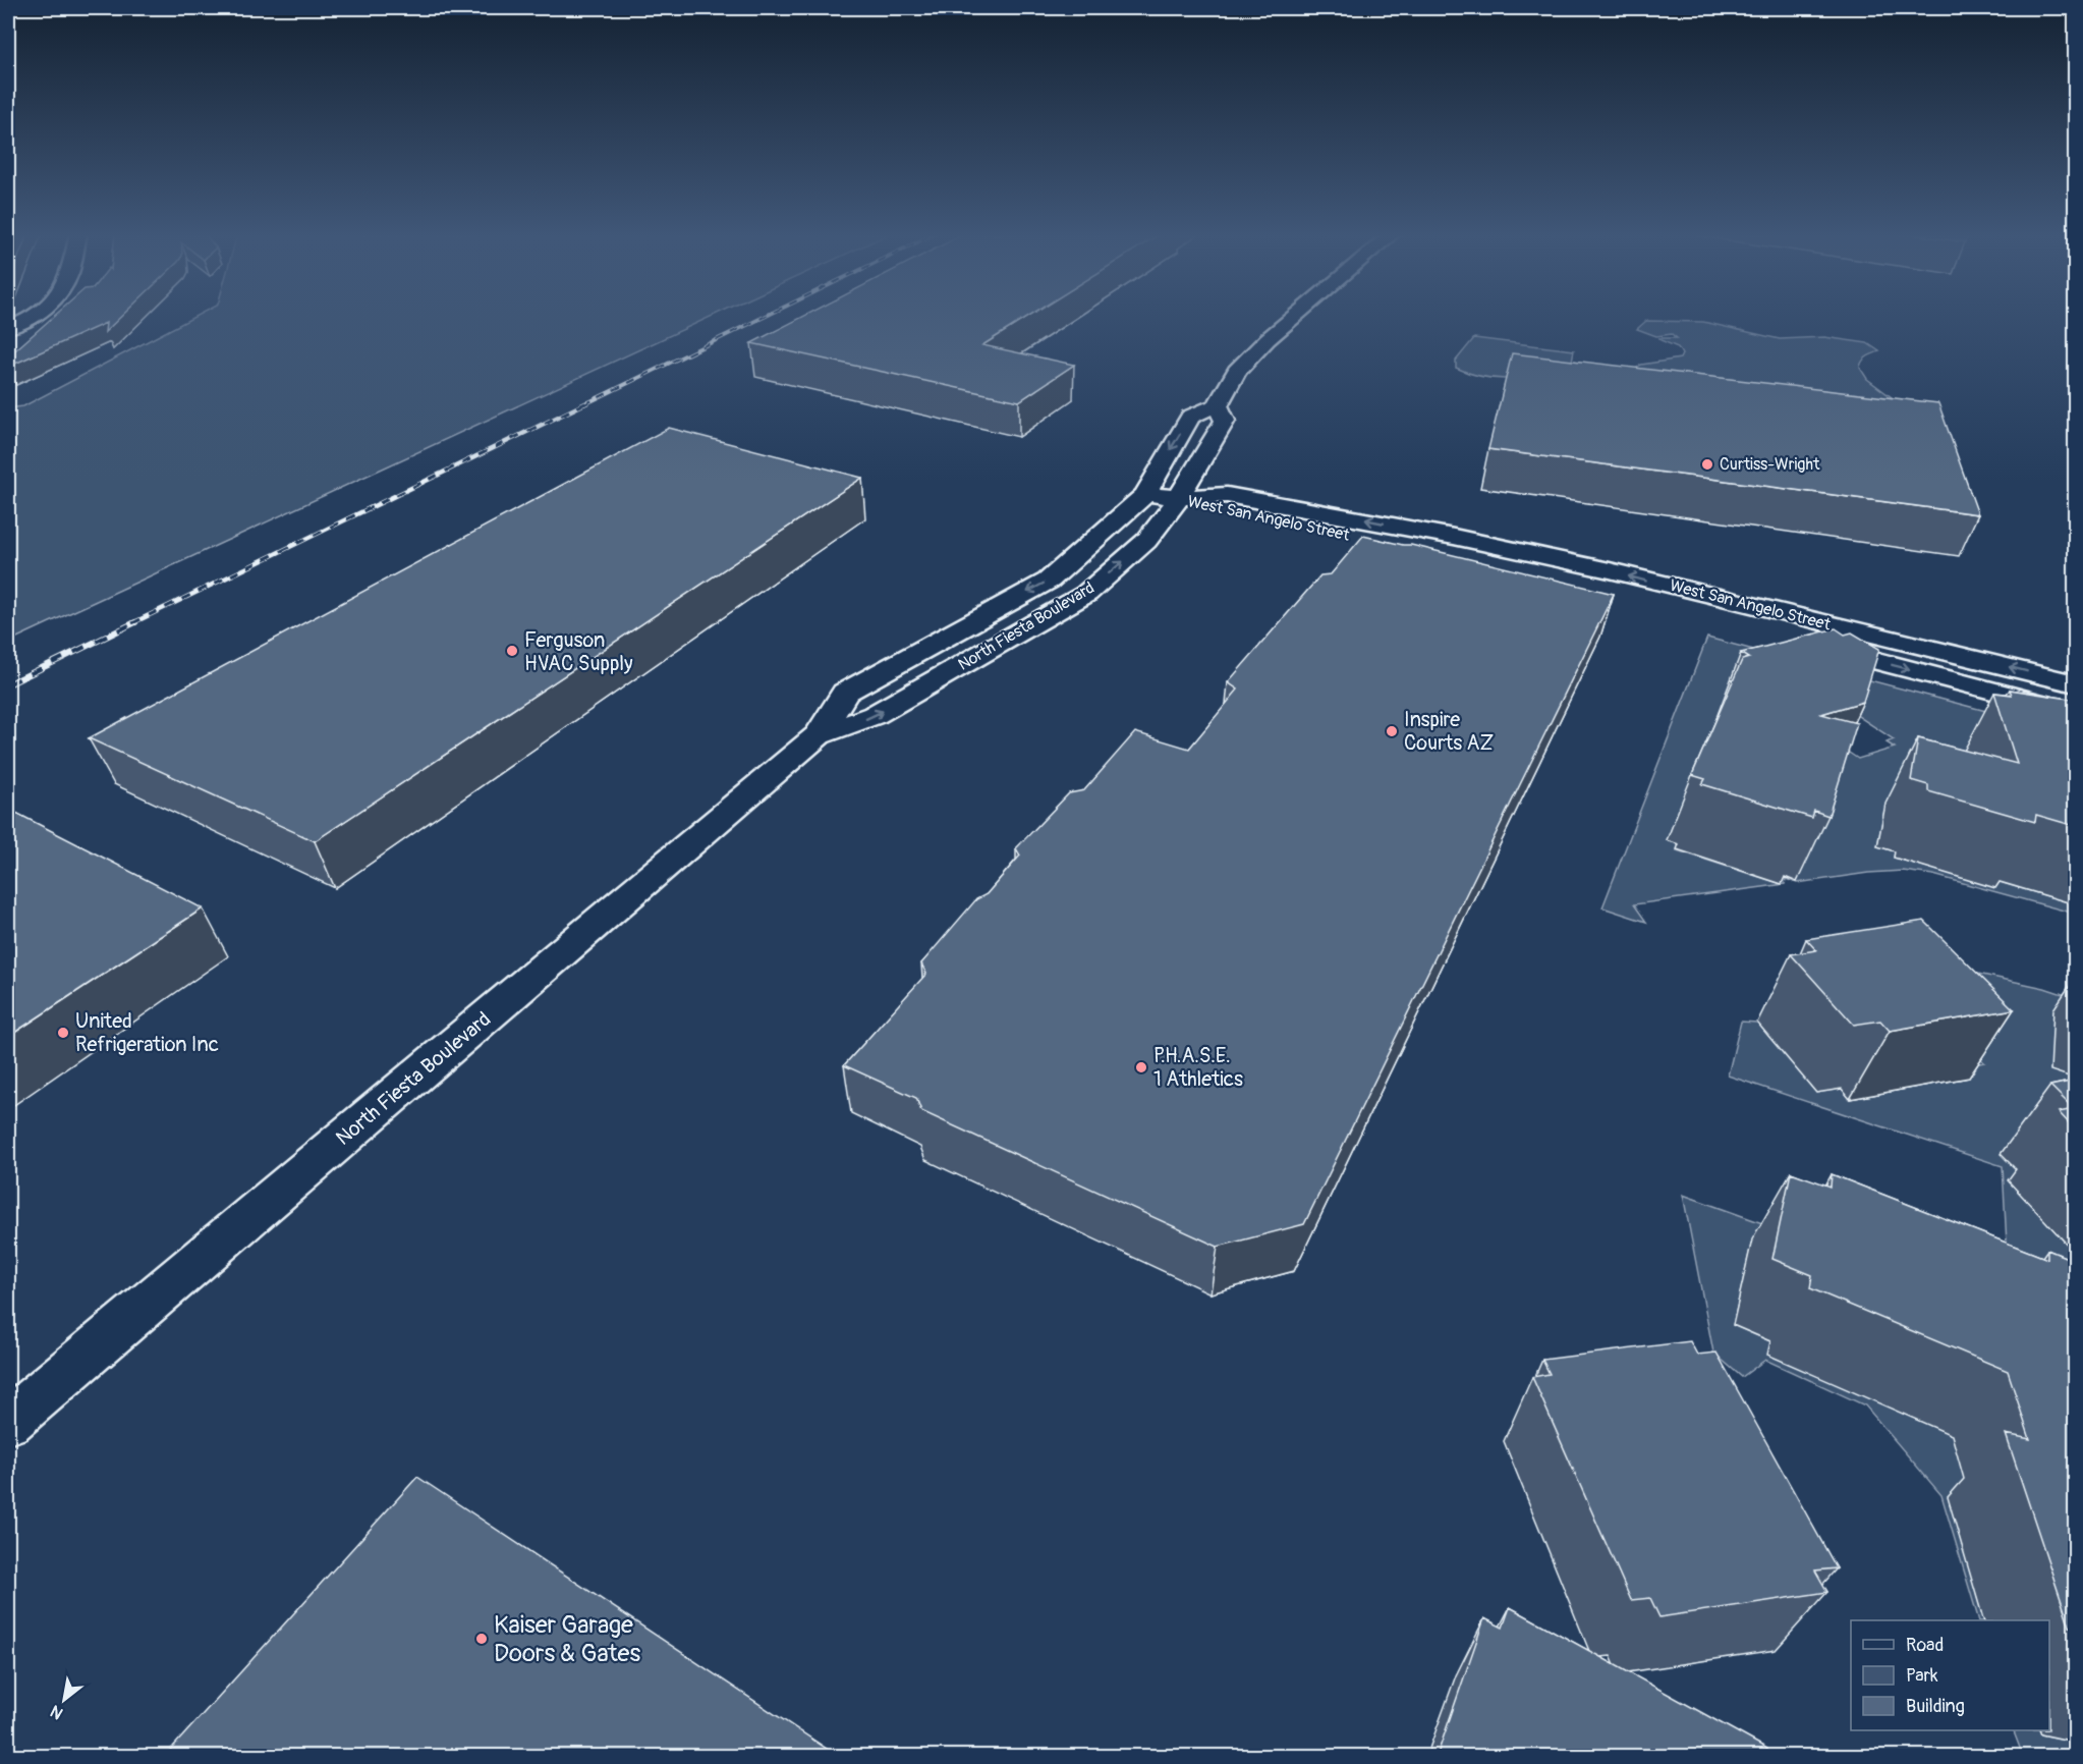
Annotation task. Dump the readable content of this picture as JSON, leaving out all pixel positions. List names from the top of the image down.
{
  "streets": {
    "street": ["West San Angelo Street", "North Fiesta Boulevard"]
  },
  "crossings": [
    ["West San Angelo Street", "North Fiesta Boulevard"]
  ],
  "places": [
    "Curtiss-Wright",
    "Ferguson HVAC Supply",
    "Inspire Courts AZ",
    "United Refrigeration Inc",
    "P.H.A.S.E. 1 Athletics",
    "Kaiser Garage Doors & Gates"
  ],
  "legend": ["Road", "Park", "Building"],
  "north": "bottom left"
}
